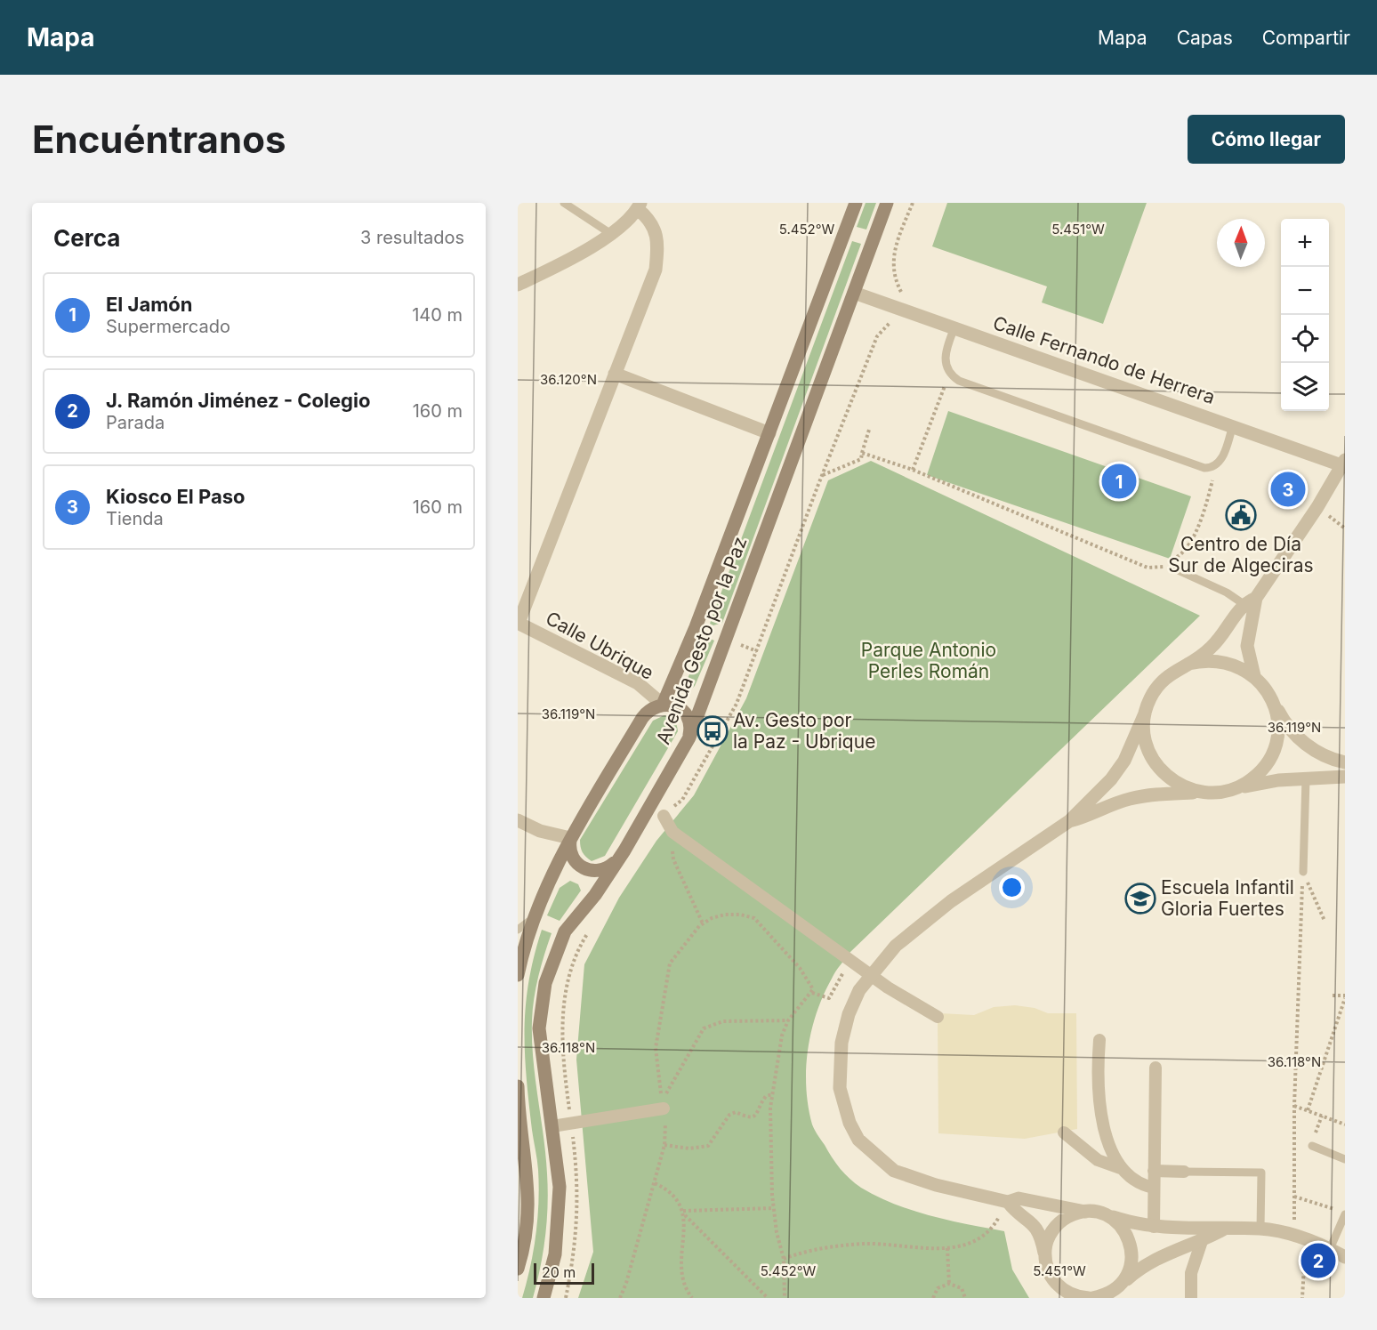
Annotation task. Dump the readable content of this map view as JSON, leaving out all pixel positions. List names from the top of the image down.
{
  "streets": {
    "main road": ["Avenida Gesto por la Paz"],
    "street": ["Calle Fernando de Herrera", "Calle Ubrique"]
  },
  "crossings": [
    ["Calle Fernando de Herrera", "Avenida Gesto por la Paz"],
    ["Avenida Gesto por la Paz", "Calle Ubrique"]
  ],
  "parks": ["Parque Antonio Perles Román"],
  "places": {
    "public building": ["Centro de Día Sur de Algeciras"],
    "bus stop": ["Av. Gesto por la Paz - Ubrique"],
    "school or university": ["Escuela Infantil Gloria Fuertes"]
  },
  "scale_bar": "20 m",
  "north": "top",
  "page": {
    "header": "Mapa",
    "nav": ["Mapa", "Capas", "Compartir"],
    "buttons": "Cómo llegar",
    "title": "Encuéntranos",
    "heading": ["Cerca", "3 resultados"],
    "map_buttons": ["+", "−"],
    "list": [
      {
        "mark": "1",
        "name": "El Jamón",
        "note": "Supermercado",
        "value": "140 m"
      },
      {
        "mark": "2",
        "name": "J. Ramón Jiménez - Colegio",
        "note": "Parada",
        "value": "160 m"
      },
      {
        "mark": "3",
        "name": "Kiosco El Paso",
        "note": "Tienda",
        "value": "160 m"
      }
    ],
    "pins": ["1", "3", "2"],
    "scale": "20 m"
  },
  "coordinates": [
    "5.452°W",
    "5.451°W",
    "36.120°N",
    "36.119°N",
    "36.118°N"
  ]
}
